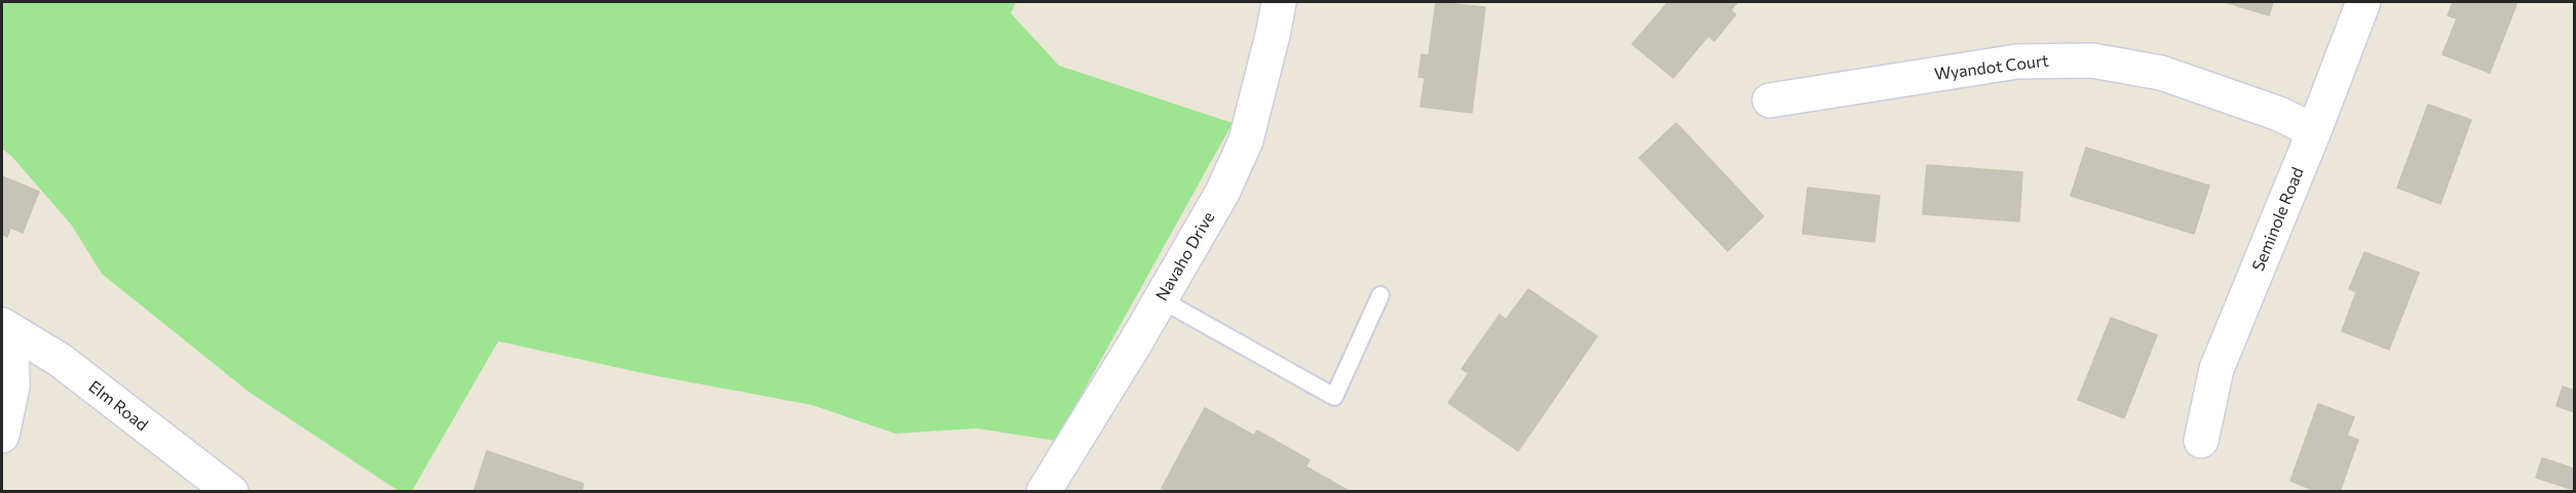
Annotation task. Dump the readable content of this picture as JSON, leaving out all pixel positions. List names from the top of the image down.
{
  "streets": {
    "street": [
      "Wyandot Court",
      "Seminole Road",
      "Navaho Drive",
      "Elm Road"
    ]
  },
  "crossings": [
    ["Wyandot Court", "Seminole Road"]
  ]
}
